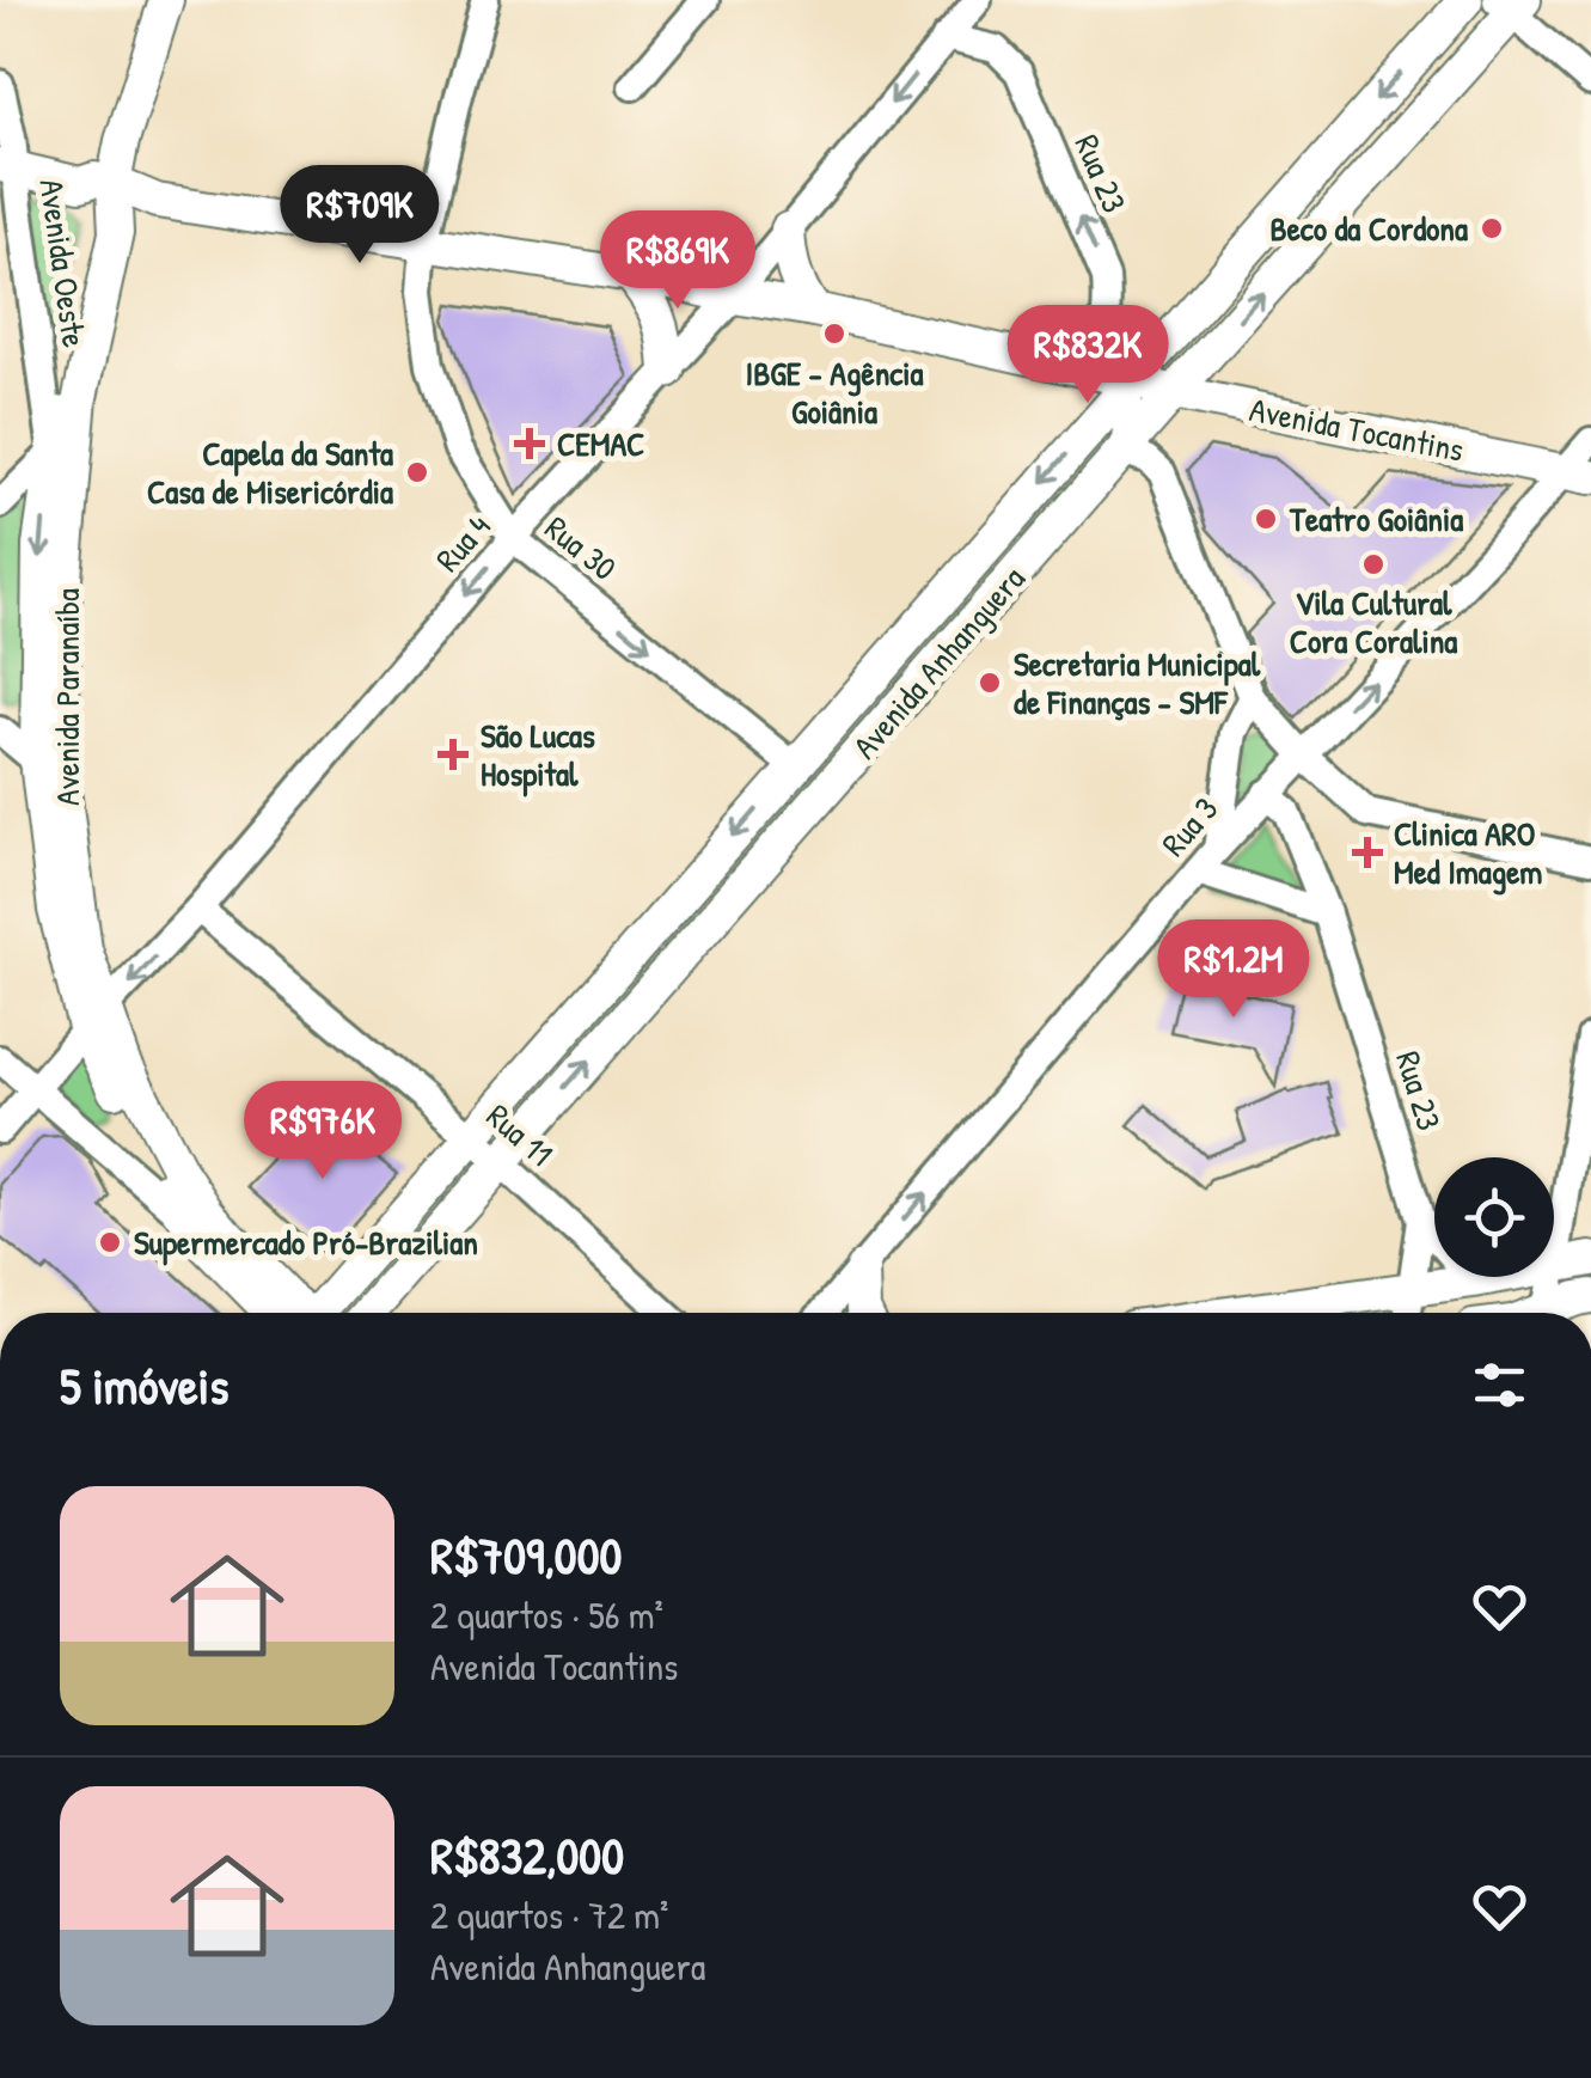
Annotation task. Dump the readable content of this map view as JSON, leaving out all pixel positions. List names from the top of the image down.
{
  "streets": {
    "main road": ["Avenida Tocantins", "Avenida Anhanguera", "Avenida Paranaíba"],
    "street": [
      "Rua 23",
      "Avenida Oeste",
      "Rua 4",
      "Rua 30",
      "Rua 3",
      "Rua 11"
    ]
  },
  "crossings": [
    ["Rua 23", "Avenida Tocantins"],
    ["Rua 23", "Rua 4"],
    ["Rua 23", "Rua 3"],
    ["Avenida Oeste", "Avenida Tocantins"],
    ["Avenida Oeste", "Avenida Paranaíba"],
    ["Avenida Tocantins", "Rua 4"],
    ["Avenida Tocantins", "Rua 30"],
    ["Avenida Tocantins", "Avenida Anhanguera"],
    ["Avenida Tocantins", "Avenida Paranaíba"],
    ["Avenida Tocantins", "Rua 3"],
    ["Rua 4", "Rua 30"],
    ["Rua 4", "Avenida Paranaíba"],
    ["Rua 4", "Rua 11"],
    ["Rua 30", "Avenida Anhanguera"],
    ["Avenida Anhanguera", "Rua 11"]
  ],
  "one_way": ["Rua 4", "Rua 30", "Rua 3"],
  "places": {
    "other": [
      "Beco da Cordona",
      "IBGE - Agência Goiânia",
      "Capela da Santa Casa de Misericórdia",
      "Teatro Goiânia",
      "Vila Cultural Cora Coralina",
      "Secretaria Municipal de Finanças - SMF",
      "Supermercado Pró-Brazilian"
    ],
    "health": ["CEMAC", "São Lucas Hospital", "Clinica ARO Med Imagem"]
  },
  "page": {
    "price": [
      "R$709K",
      "R$869K",
      "R$832K",
      "R$1.2M",
      "R$976K"
    ],
    "heading": "5 imóveis",
    "list": [
      {
        "name": "R$709,000",
        "note": "2 quartos · 56 m² · Avenida Tocantins"
      },
      {
        "name": "R$832,000",
        "note": "2 quartos · 72 m² · Avenida Anhanguera"
      }
    ]
  }
}
